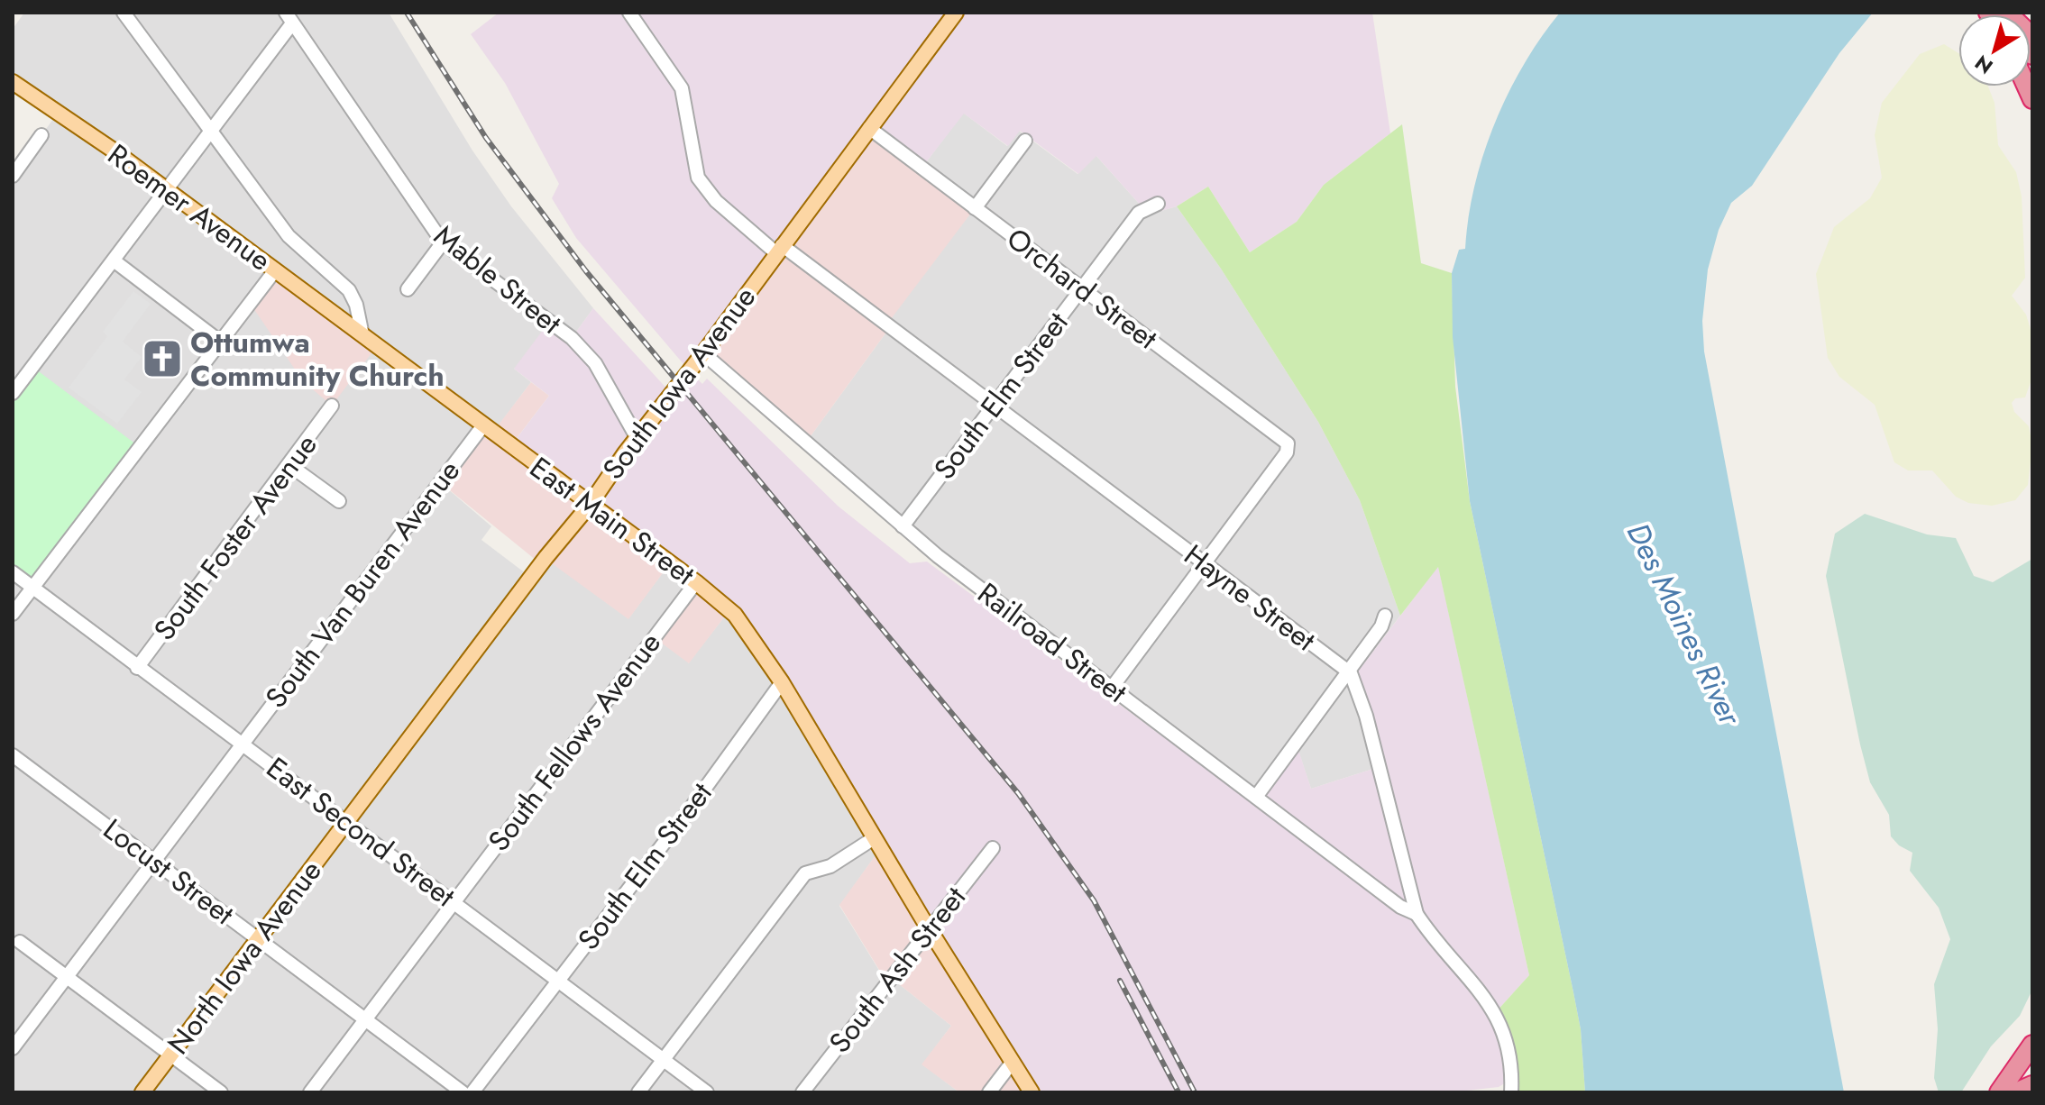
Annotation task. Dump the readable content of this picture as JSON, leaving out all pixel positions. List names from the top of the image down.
{
  "streets": {
    "main road": [
      "Roemer Avenue",
      "South Iowa Avenue",
      "East Main Street",
      "North Iowa Avenue"
    ],
    "street": [
      "Mable Street",
      "Orchard Street",
      "South Elm Street",
      "South Foster Avenue",
      "South Van Buren Avenue",
      "Hayne Street",
      "Railroad Street",
      "South Fellows Avenue",
      "East Second Street",
      "Locust Street",
      "South Ash Street"
    ]
  },
  "crossings": [
    ["Roemer Avenue", "East Main Street"],
    ["Mable Street", "South Iowa Avenue"],
    ["Orchard Street", "South Iowa Avenue"],
    ["Orchard Street", "South Elm Street"],
    ["Orchard Street", "Hayne Street"],
    ["South Iowa Avenue", "East Main Street"],
    ["South Iowa Avenue", "Hayne Street"],
    ["South Iowa Avenue", "Railroad Street"],
    ["South Iowa Avenue", "East Second Street"],
    ["South Iowa Avenue", "North Iowa Avenue"],
    ["South Elm Street", "East Main Street"],
    ["South Elm Street", "Hayne Street"],
    ["South Elm Street", "Railroad Street"],
    ["South Elm Street", "East Second Street"],
    ["East Main Street", "South Van Buren Avenue"],
    ["East Main Street", "South Fellows Avenue"],
    ["East Main Street", "South Ash Street"],
    ["South Foster Avenue", "East Second Street"],
    ["South Van Buren Avenue", "East Second Street"],
    ["South Van Buren Avenue", "Locust Street"],
    ["South Fellows Avenue", "East Second Street"],
    ["South Fellows Avenue", "Locust Street"],
    ["East Second Street", "North Iowa Avenue"],
    ["Locust Street", "North Iowa Avenue"]
  ],
  "water": ["Des Moines River"],
  "places": {
    "church": ["Ottumwa Community Church"]
  },
  "north": "bottom left"
}
